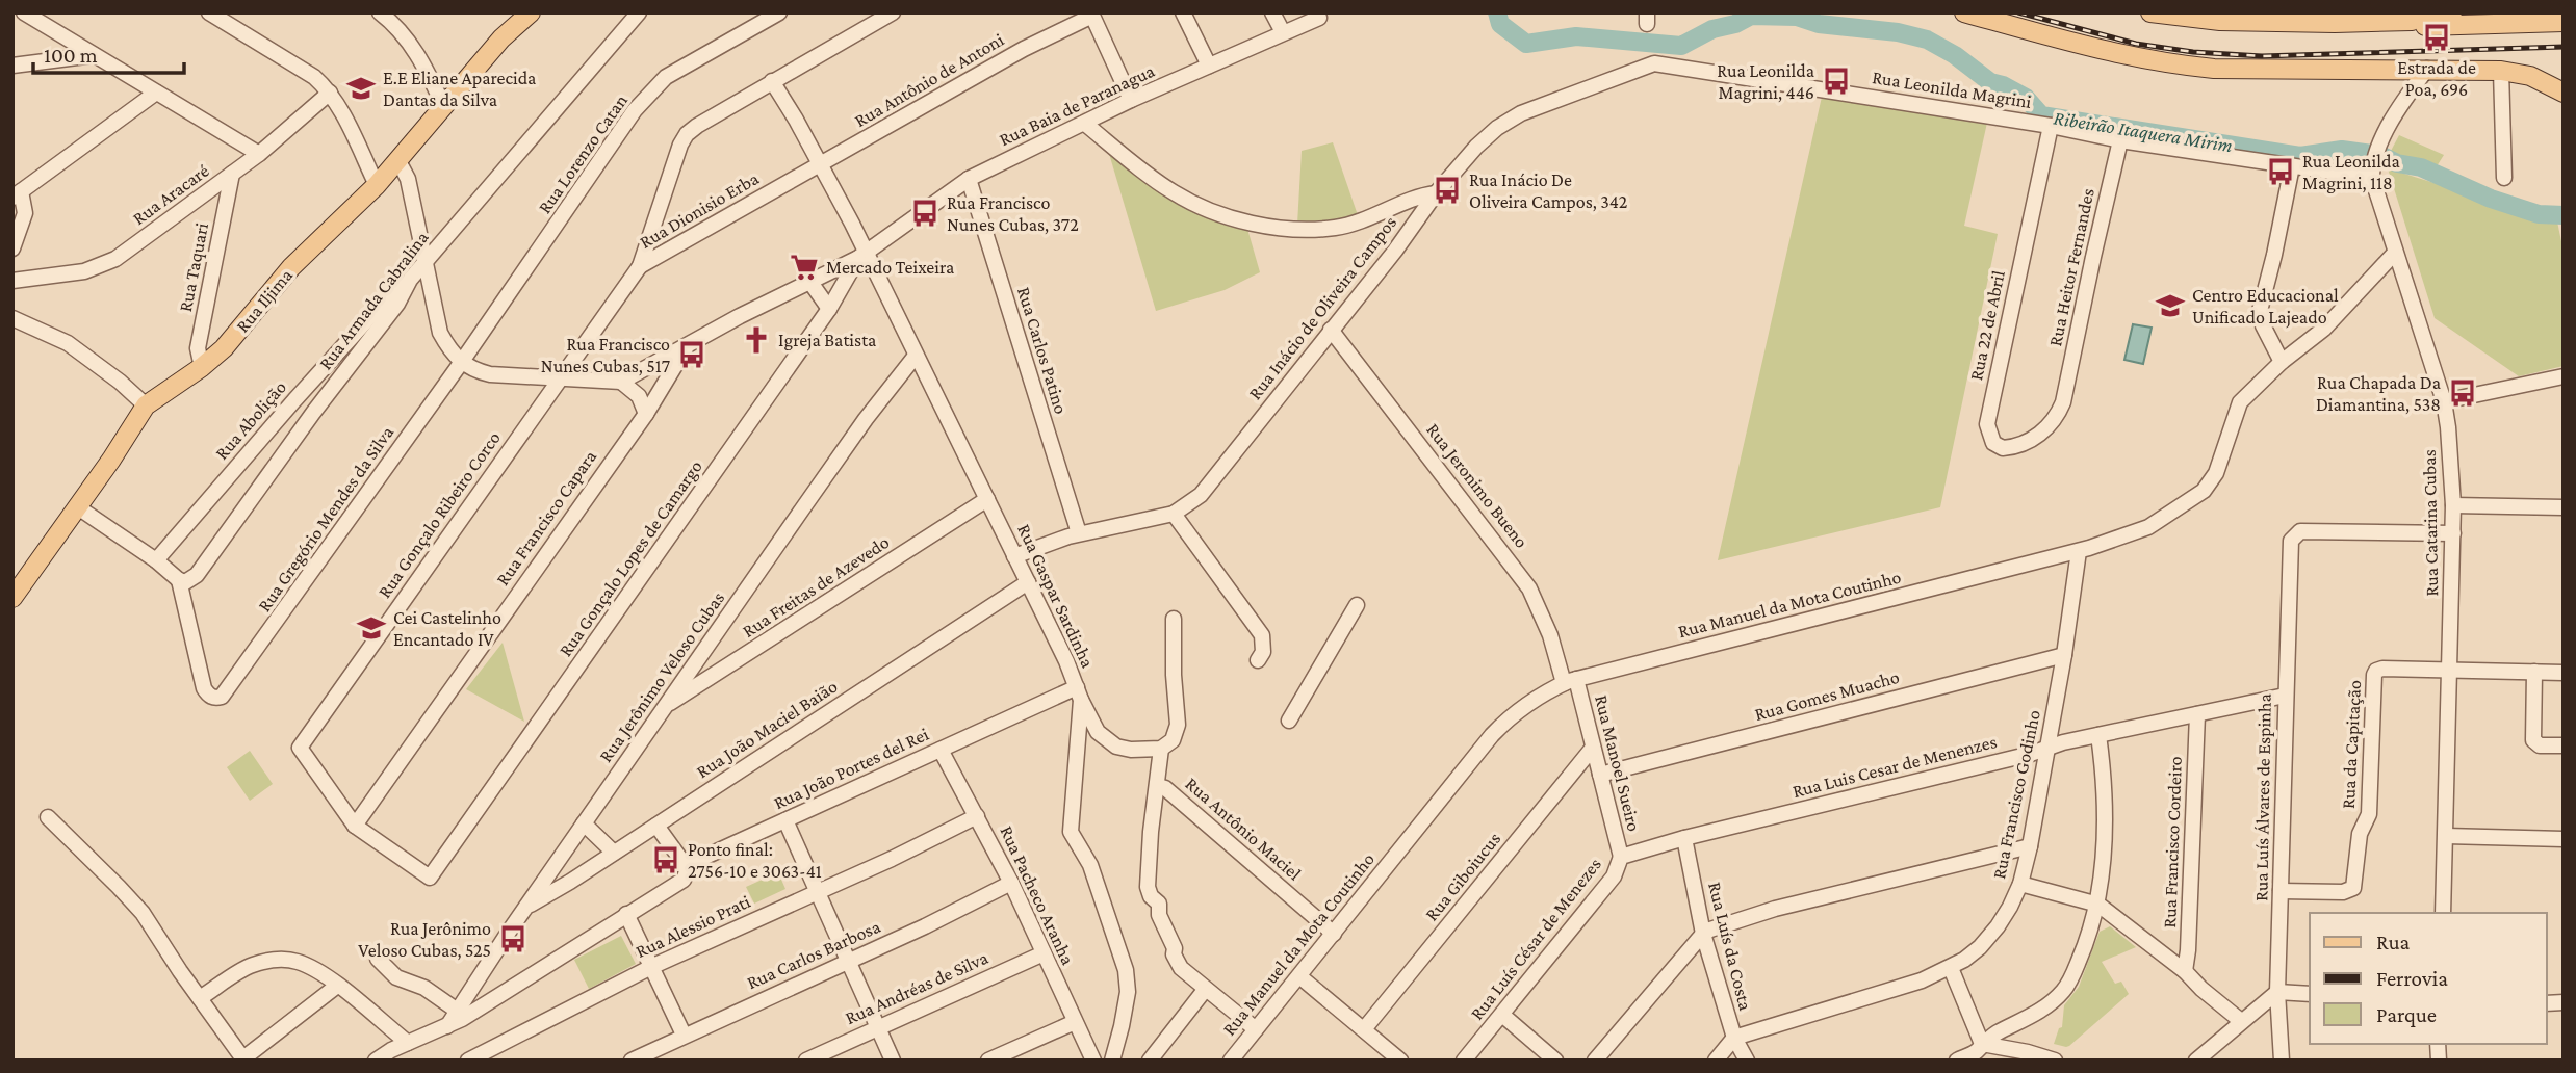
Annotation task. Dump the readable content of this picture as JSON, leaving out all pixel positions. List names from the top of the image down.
{
  "streets": {
    "main road": ["Rua Iljima"],
    "street": [
      "Rua Antônio de Antoni",
      "Rua Leonilda Magrini",
      "Rua Baia de Paranagua",
      "Rua Lorenzo Catan",
      "Rua Aracaré",
      "Rua Dionisio Erba",
      "Rua Taquari",
      "Rua Heitor Fernandes",
      "Rua Armada Cabralina",
      "Rua Inácio de Oliveira Campos",
      "Rua 22 de Abril",
      "Rua Carlos Patino",
      "Rua Abolição",
      "Rua Jeronimo Bueno",
      "Rua Gonçalo Ribeiro Corco",
      "Rua Francisco Capara",
      "Rua Gregório Mendes da Silva",
      "Rua Catarina Cubas",
      "Rua Gonçalo Lopes de Camargo",
      "Rua Freitas de Azevedo",
      "Rua Gaspar Sardinha",
      "Rua Manuel da Mota Coutinho",
      "Rua Jerônimo Veloso Cubas",
      "Rua Gomes Muacho",
      "Rua João Maciel Baião",
      "Rua da Capitação",
      "Rua Manoel Sueiro",
      "Rua Luis Cesar de Menenzes",
      "Rua João Portes del Rei",
      "Rua Francisco Godinho",
      "Rua Luís Álvares de Espinha",
      "Rua Antônio Maciel",
      "Rua Francisco Cordeiro",
      "Rua Giboiucus",
      "Rua Pacheco Aranha",
      "Rua Alessio Prati",
      "Rua Luís César de Menezes",
      "Rua Luís da Costa",
      "Rua Carlos Barbosa",
      "Rua Andréas de Silva"
    ]
  },
  "crossings": [
    ["Rua Antônio de Antoni", "Rua Baia de Paranagua"],
    ["Rua Antônio de Antoni", "Rua Dionisio Erba"],
    ["Rua Antônio de Antoni", "Rua Gaspar Sardinha"],
    ["Rua Leonilda Magrini", "Rua Heitor Fernandes"],
    ["Rua Leonilda Magrini", "Rua Inácio de Oliveira Campos"],
    ["Rua Leonilda Magrini", "Rua 22 de Abril"],
    ["Rua Leonilda Magrini", "Rua Catarina Cubas"],
    ["Rua Baia de Paranagua", "Rua Carlos Patino"],
    ["Rua Baia de Paranagua", "Rua Gonçalo Lopes de Camargo"],
    ["Rua Baia de Paranagua", "Rua Gaspar Sardinha"],
    ["Rua Lorenzo Catan", "Rua Gregório Mendes da Silva"],
    ["Rua Aracaré", "Rua Taquari"],
    ["Rua Dionisio Erba", "Rua Gonçalo Ribeiro Corco"],
    ["Rua Dionisio Erba", "Rua Gaspar Sardinha"],
    ["Rua Taquari", "Rua Iljima"],
    ["Rua Heitor Fernandes", "Rua 22 de Abril"],
    ["Rua Armada Cabralina", "Rua Abolição"],
    ["Rua Armada Cabralina", "Rua Gregório Mendes da Silva"],
    ["Rua Inácio de Oliveira Campos", "Rua Carlos Patino"],
    ["Rua Inácio de Oliveira Campos", "Rua Jeronimo Bueno"],
    ["Rua Inácio de Oliveira Campos", "Rua Gaspar Sardinha"],
    ["Rua Jeronimo Bueno", "Rua Manuel da Mota Coutinho"],
    ["Rua Jeronimo Bueno", "Rua Manoel Sueiro"],
    ["Rua Gonçalo Ribeiro Corco", "Rua Francisco Capara"],
    ["Rua Gonçalo Ribeiro Corco", "Rua Gonçalo Lopes de Camargo"],
    ["Rua Francisco Capara", "Rua Gonçalo Lopes de Camargo"],
    ["Rua Catarina Cubas", "Rua Manuel da Mota Coutinho"],
    ["Rua Catarina Cubas", "Rua da Capitação"],
    ["Rua Catarina Cubas", "Rua Luís Álvares de Espinha"],
    ["Rua Gonçalo Lopes de Camargo", "Rua Gaspar Sardinha"],
    ["Rua Freitas de Azevedo", "Rua Gaspar Sardinha"],
    ["Rua Freitas de Azevedo", "Rua Jerônimo Veloso Cubas"],
    ["Rua Gaspar Sardinha", "Rua Jerônimo Veloso Cubas"],
    ["Rua Gaspar Sardinha", "Rua João Maciel Baião"],
    ["Rua Gaspar Sardinha", "Rua João Portes del Rei"],
    ["Rua Manuel da Mota Coutinho", "Rua Manoel Sueiro"],
    ["Rua Manuel da Mota Coutinho", "Rua Francisco Godinho"],
    ["Rua Manuel da Mota Coutinho", "Rua Antônio Maciel"],
    ["Rua Jerônimo Veloso Cubas", "Rua João Maciel Baião"],
    ["Rua Gomes Muacho", "Rua Manoel Sueiro"],
    ["Rua Gomes Muacho", "Rua Francisco Godinho"],
    ["Rua da Capitação", "Rua Luís Álvares de Espinha"],
    ["Rua Manoel Sueiro", "Rua Giboiucus"],
    ["Rua Manoel Sueiro", "Rua Luís César de Menezes"],
    ["Rua Luis Cesar de Menenzes", "Rua Francisco Godinho"],
    ["Rua Luis Cesar de Menenzes", "Rua Luís Álvares de Espinha"],
    ["Rua Luis Cesar de Menenzes", "Rua Francisco Cordeiro"],
    ["Rua Luis Cesar de Menenzes", "Rua Luís César de Menezes"],
    ["Rua Luis Cesar de Menenzes", "Rua Luís da Costa"],
    ["Rua João Portes del Rei", "Rua Pacheco Aranha"],
    ["Rua Francisco Godinho", "Rua Luís da Costa"],
    ["Rua Pacheco Aranha", "Rua Alessio Prati"],
    ["Rua Pacheco Aranha", "Rua Carlos Barbosa"],
    ["Rua Pacheco Aranha", "Rua Andréas de Silva"],
    ["Rua Luís César de Menezes", "Rua Luís da Costa"]
  ],
  "water": ["Ribeirão Itaquera Mirim"],
  "places": {
    "bus stop": [
      "Estrada de Poa, 696",
      "Rua Leonilda Magrini, 446",
      "Rua Leonilda Magrini, 118",
      "Rua Inácio De Oliveira Campos, 342",
      "Rua Francisco Nunes Cubas, 372",
      "Rua Francisco Nunes Cubas, 517",
      "Rua Chapada Da Diamantina, 538",
      "Ponto final: 2756-10 e 3063-41",
      "Rua Jerônimo Veloso Cubas, 525"
    ],
    "school or university": ["E.E Eliane Aparecida Dantas da Silva", "Centro Educacional Unificado Lajeado", "Cei Castelinho Encantado IV"],
    "supermarket": ["Mercado Teixeira"],
    "church": ["Igreja Batista"]
  },
  "legend": ["Rua", "Ferrovia", "Parque"],
  "scale_bar": "100 m"
}
